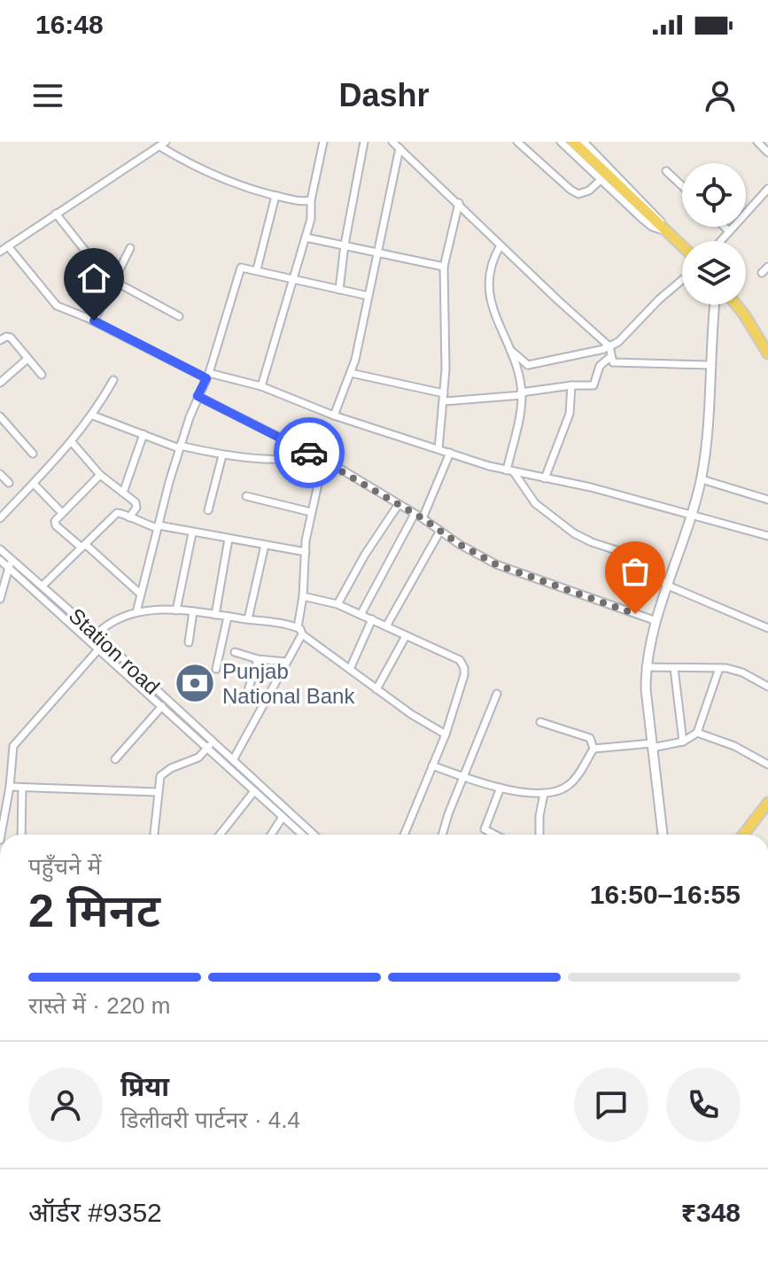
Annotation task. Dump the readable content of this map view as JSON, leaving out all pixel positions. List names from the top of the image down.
{
  "streets": {
    "street": ["Station road"]
  },
  "places": {
    "bank": ["Punjab National Bank"]
  },
  "page": {
    "status": "16:48",
    "header": "Dashr",
    "heading": ["2 मिनट", "पहुँचने में", "16:50–16:55"],
    "panel": [
      "प्रिया",
      "डिलीवरी पार्टनर · 4.4",
      "ऑर्डर #9352",
      "₹348"
    ],
    "bar": "रास्ते में · 220 m"
  }
}
